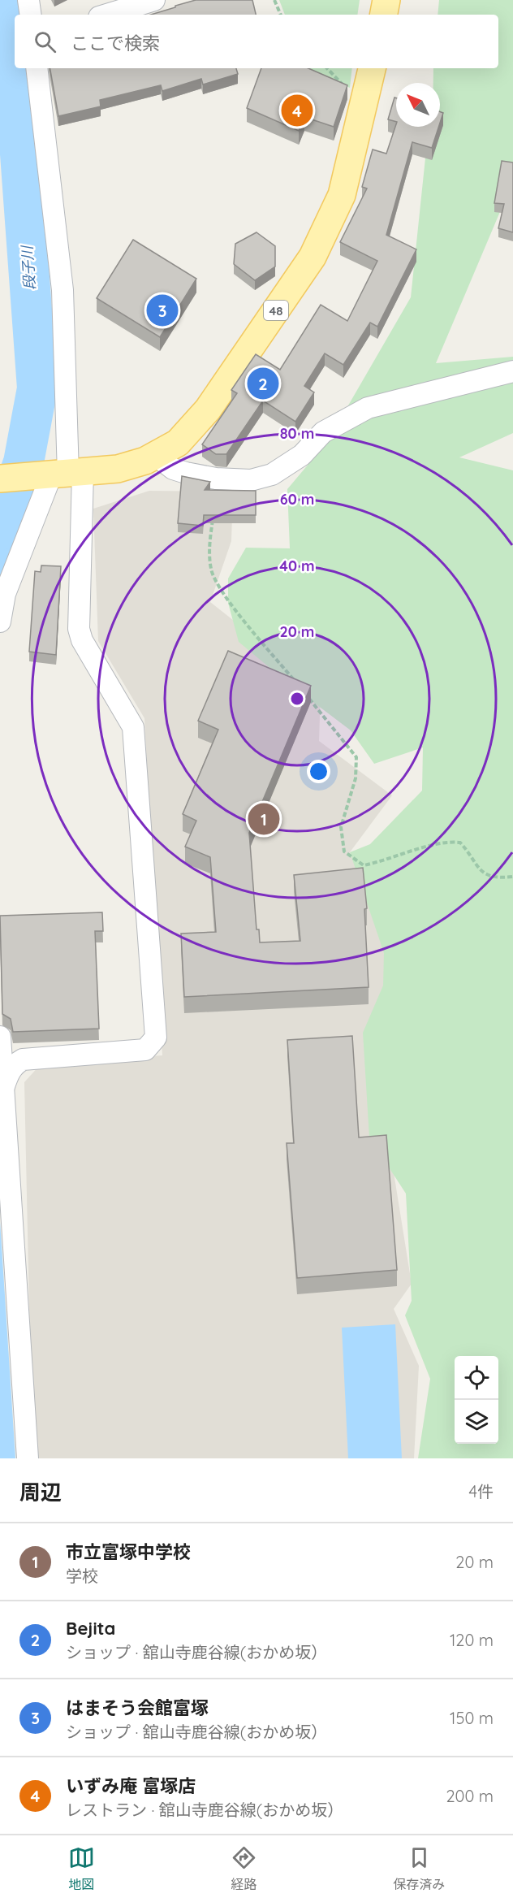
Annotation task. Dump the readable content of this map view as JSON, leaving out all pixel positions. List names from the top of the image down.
{
  "streets": {
    "main road": ["48"]
  },
  "water": ["段子川"],
  "north": "top left",
  "page": {
    "search": "ここで検索",
    "pins": [
      "4",
      "3",
      "2",
      "1"
    ],
    "heading": ["周辺", "4件"],
    "list": [
      {
        "mark": "1",
        "name": "市立富塚中学校",
        "note": "学校",
        "value": "20 m"
      },
      {
        "mark": "2",
        "name": "Bejita",
        "note": "ショップ · 舘山寺鹿谷線(おかめ坂）",
        "value": "120 m"
      },
      {
        "mark": "3",
        "name": "はまそう会館富塚",
        "note": "ショップ · 舘山寺鹿谷線(おかめ坂）",
        "value": "150 m"
      },
      {
        "mark": "4",
        "name": "いずみ庵 富塚店",
        "note": "レストラン · 舘山寺鹿谷線(おかめ坂）",
        "value": "200 m"
      }
    ],
    "nav": ["地図", "経路", "保存済み"]
  },
  "rings": [
    "80 m",
    "60 m",
    "40 m",
    "20 m"
  ]
}
